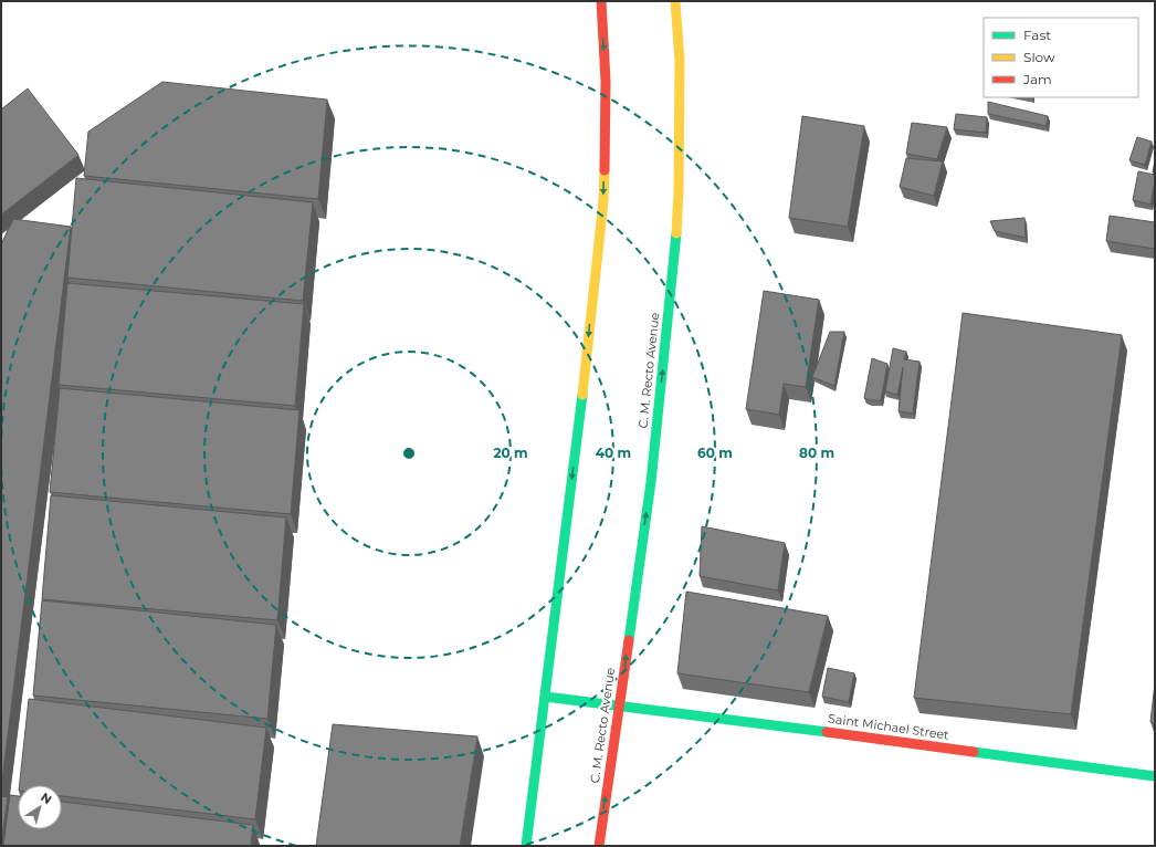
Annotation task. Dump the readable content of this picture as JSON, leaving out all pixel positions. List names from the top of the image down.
{
  "streets": {
    "main road": ["C. M. Recto Avenue", "Saint Michael Street"]
  },
  "crossings": [
    ["C. M. Recto Avenue", "Saint Michael Street"]
  ],
  "legend": ["Fast", "Slow", "Jam"],
  "north": "top right",
  "rings": [
    "20 m",
    "40 m",
    "60 m",
    "80 m"
  ]
}
